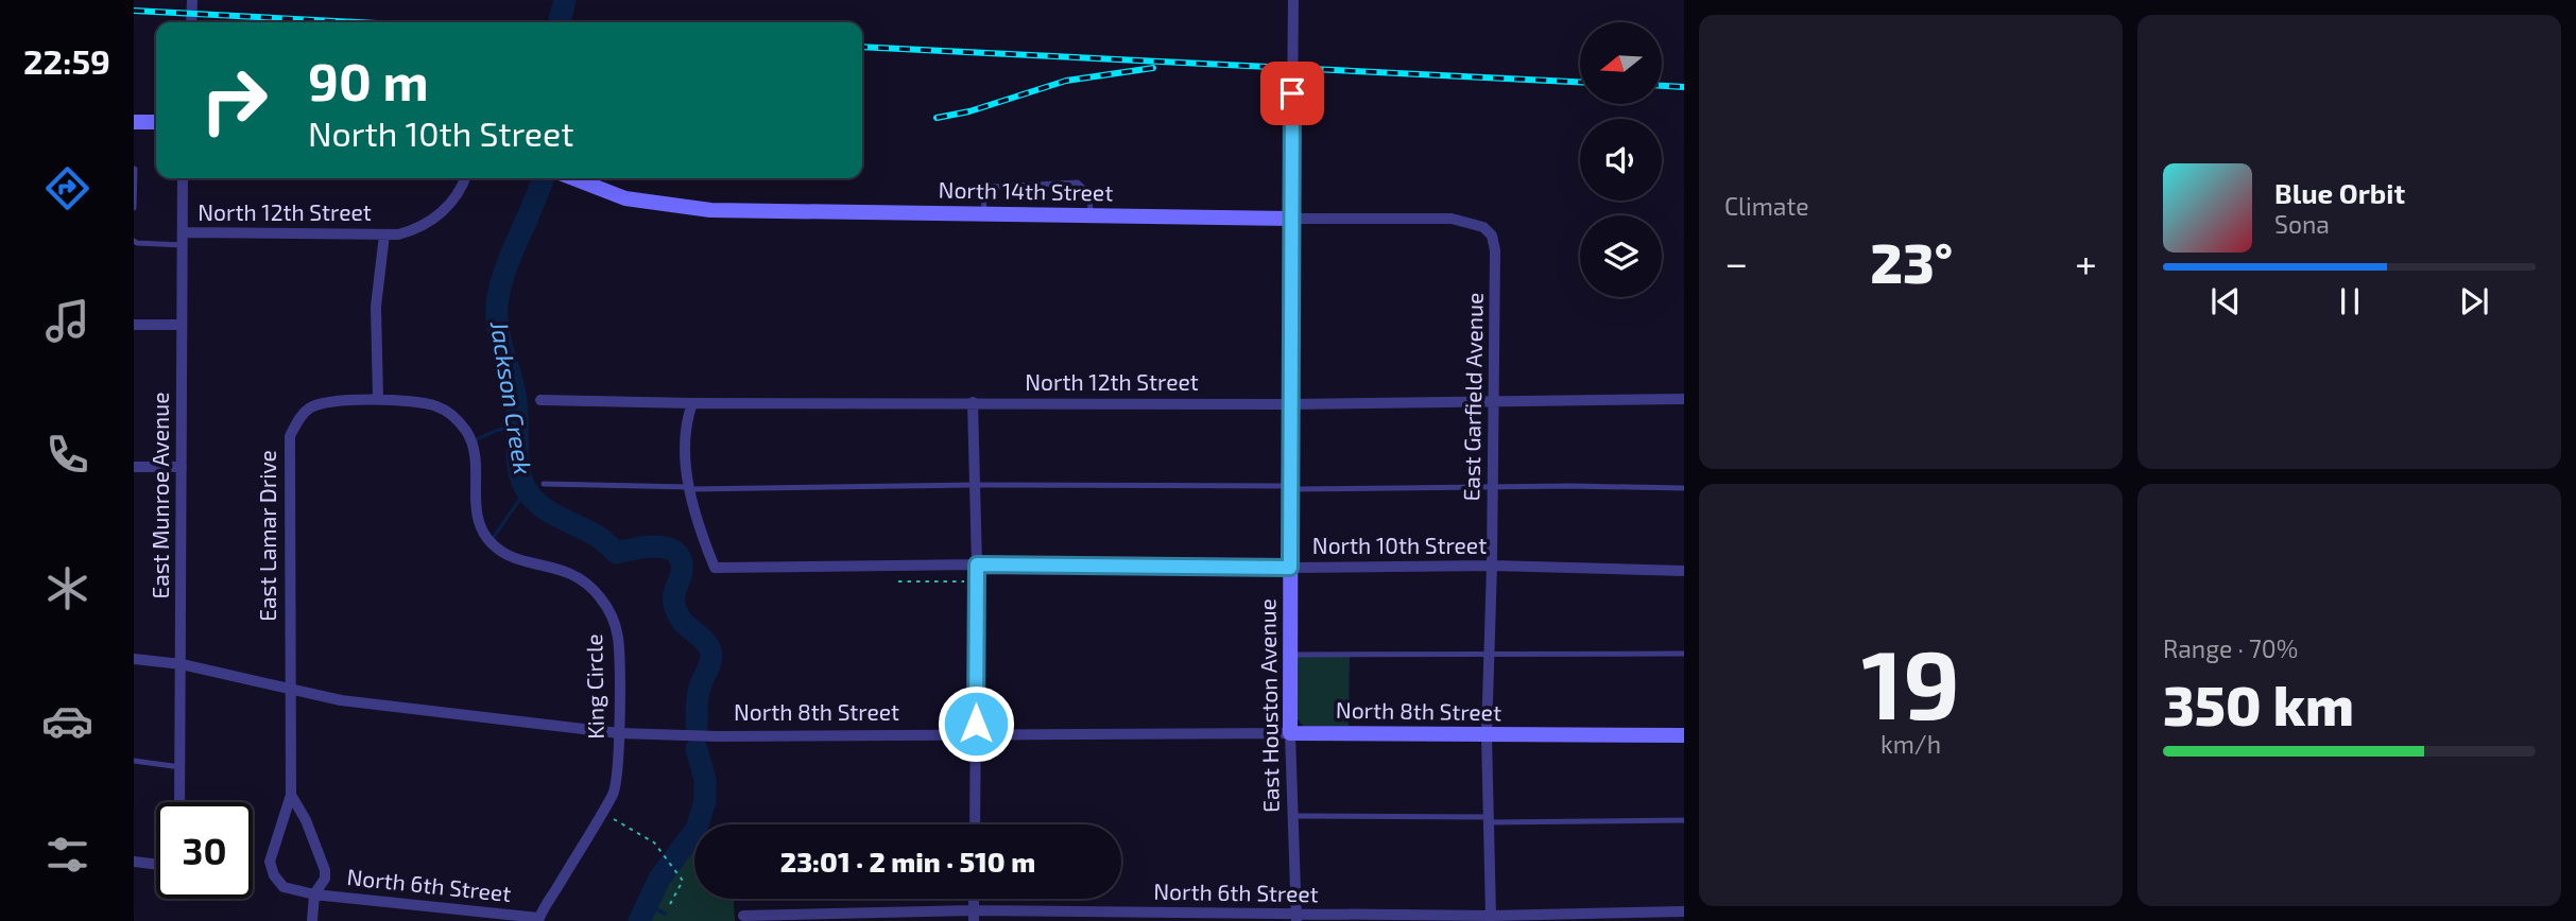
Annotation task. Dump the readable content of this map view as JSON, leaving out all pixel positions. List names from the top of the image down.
{
  "streets": {
    "street": [
      "North 14th Street",
      "North 12th Street",
      "East Garfield Avenue",
      "East Munroe Avenue",
      "East Lamar Drive",
      "North 10th Street",
      "King Circle",
      "East Houston Avenue",
      "North 8th Street",
      "North 6th Street"
    ]
  },
  "crossings": [
    ["North 14th Street", "East Garfield Avenue"],
    ["North 14th Street", "East Houston Avenue"],
    ["North 12th Street", "East Garfield Avenue"],
    ["North 12th Street", "East Munroe Avenue"],
    ["North 12th Street", "East Houston Avenue"],
    ["East Garfield Avenue", "North 10th Street"],
    ["East Garfield Avenue", "North 8th Street"],
    ["East Garfield Avenue", "North 6th Street"],
    ["East Munroe Avenue", "North 8th Street"],
    ["East Lamar Drive", "King Circle"],
    ["East Lamar Drive", "North 8th Street"],
    ["East Lamar Drive", "North 6th Street"],
    ["North 10th Street", "East Houston Avenue"],
    ["King Circle", "North 8th Street"],
    ["King Circle", "North 6th Street"],
    ["East Houston Avenue", "North 8th Street"],
    ["East Houston Avenue", "North 6th Street"]
  ],
  "water": ["Jackson Creek"],
  "north": "left",
  "page": {
    "tabs": "22:59",
    "tile": [
      "Climate",
      ["19", "km/h"],
      ["Range · 70%", "350 km"]
    ],
    "turn": ["90 m", "North 10th Street"],
    "song": ["Blue Orbit", "Sona"],
    "heat": ["−", "23°", "+"],
    "limit": "30",
    "trip": "23:01 · 2 min · 510 m"
  }
}
